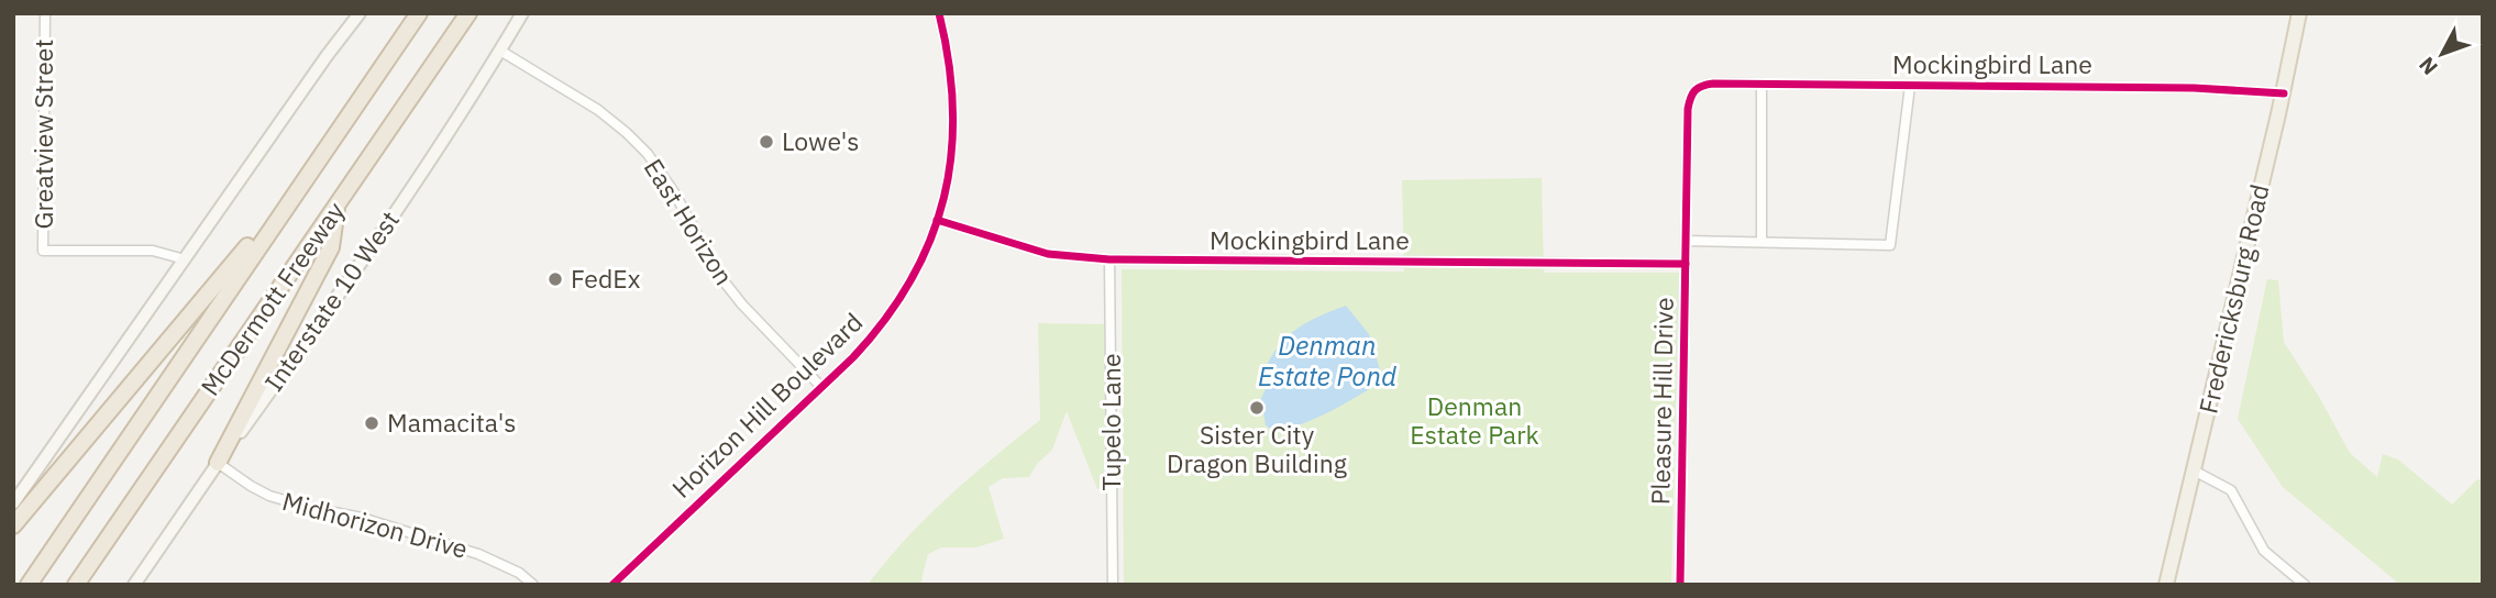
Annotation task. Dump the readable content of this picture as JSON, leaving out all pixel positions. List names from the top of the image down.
{
  "streets": {
    "highway": ["McDermott Freeway"],
    "main road": ["Fredericksburg Road", "Interstate 10 West"],
    "street": [
      "Mockingbird Lane",
      "Greatview Street",
      "East Horizon",
      "Pleasure Hill Drive",
      "Horizon Hill Boulevard",
      "Tupelo Lane",
      "Midhorizon Drive"
    ]
  },
  "crossings": [
    ["Mockingbird Lane", "Fredericksburg Road"],
    ["Mockingbird Lane", "Pleasure Hill Drive"],
    ["Mockingbird Lane", "Horizon Hill Boulevard"],
    ["Mockingbird Lane", "Tupelo Lane"],
    ["East Horizon", "Interstate 10 West"],
    ["East Horizon", "Horizon Hill Boulevard"],
    ["Interstate 10 West", "Midhorizon Drive"]
  ],
  "water": ["Denman Estate Pond"],
  "parks": ["Denman Estate Park"],
  "places": [
    "Lowe's",
    "FedEx",
    "Sister City Dragon Building",
    "Mamacita's"
  ],
  "north": "bottom left"
}
